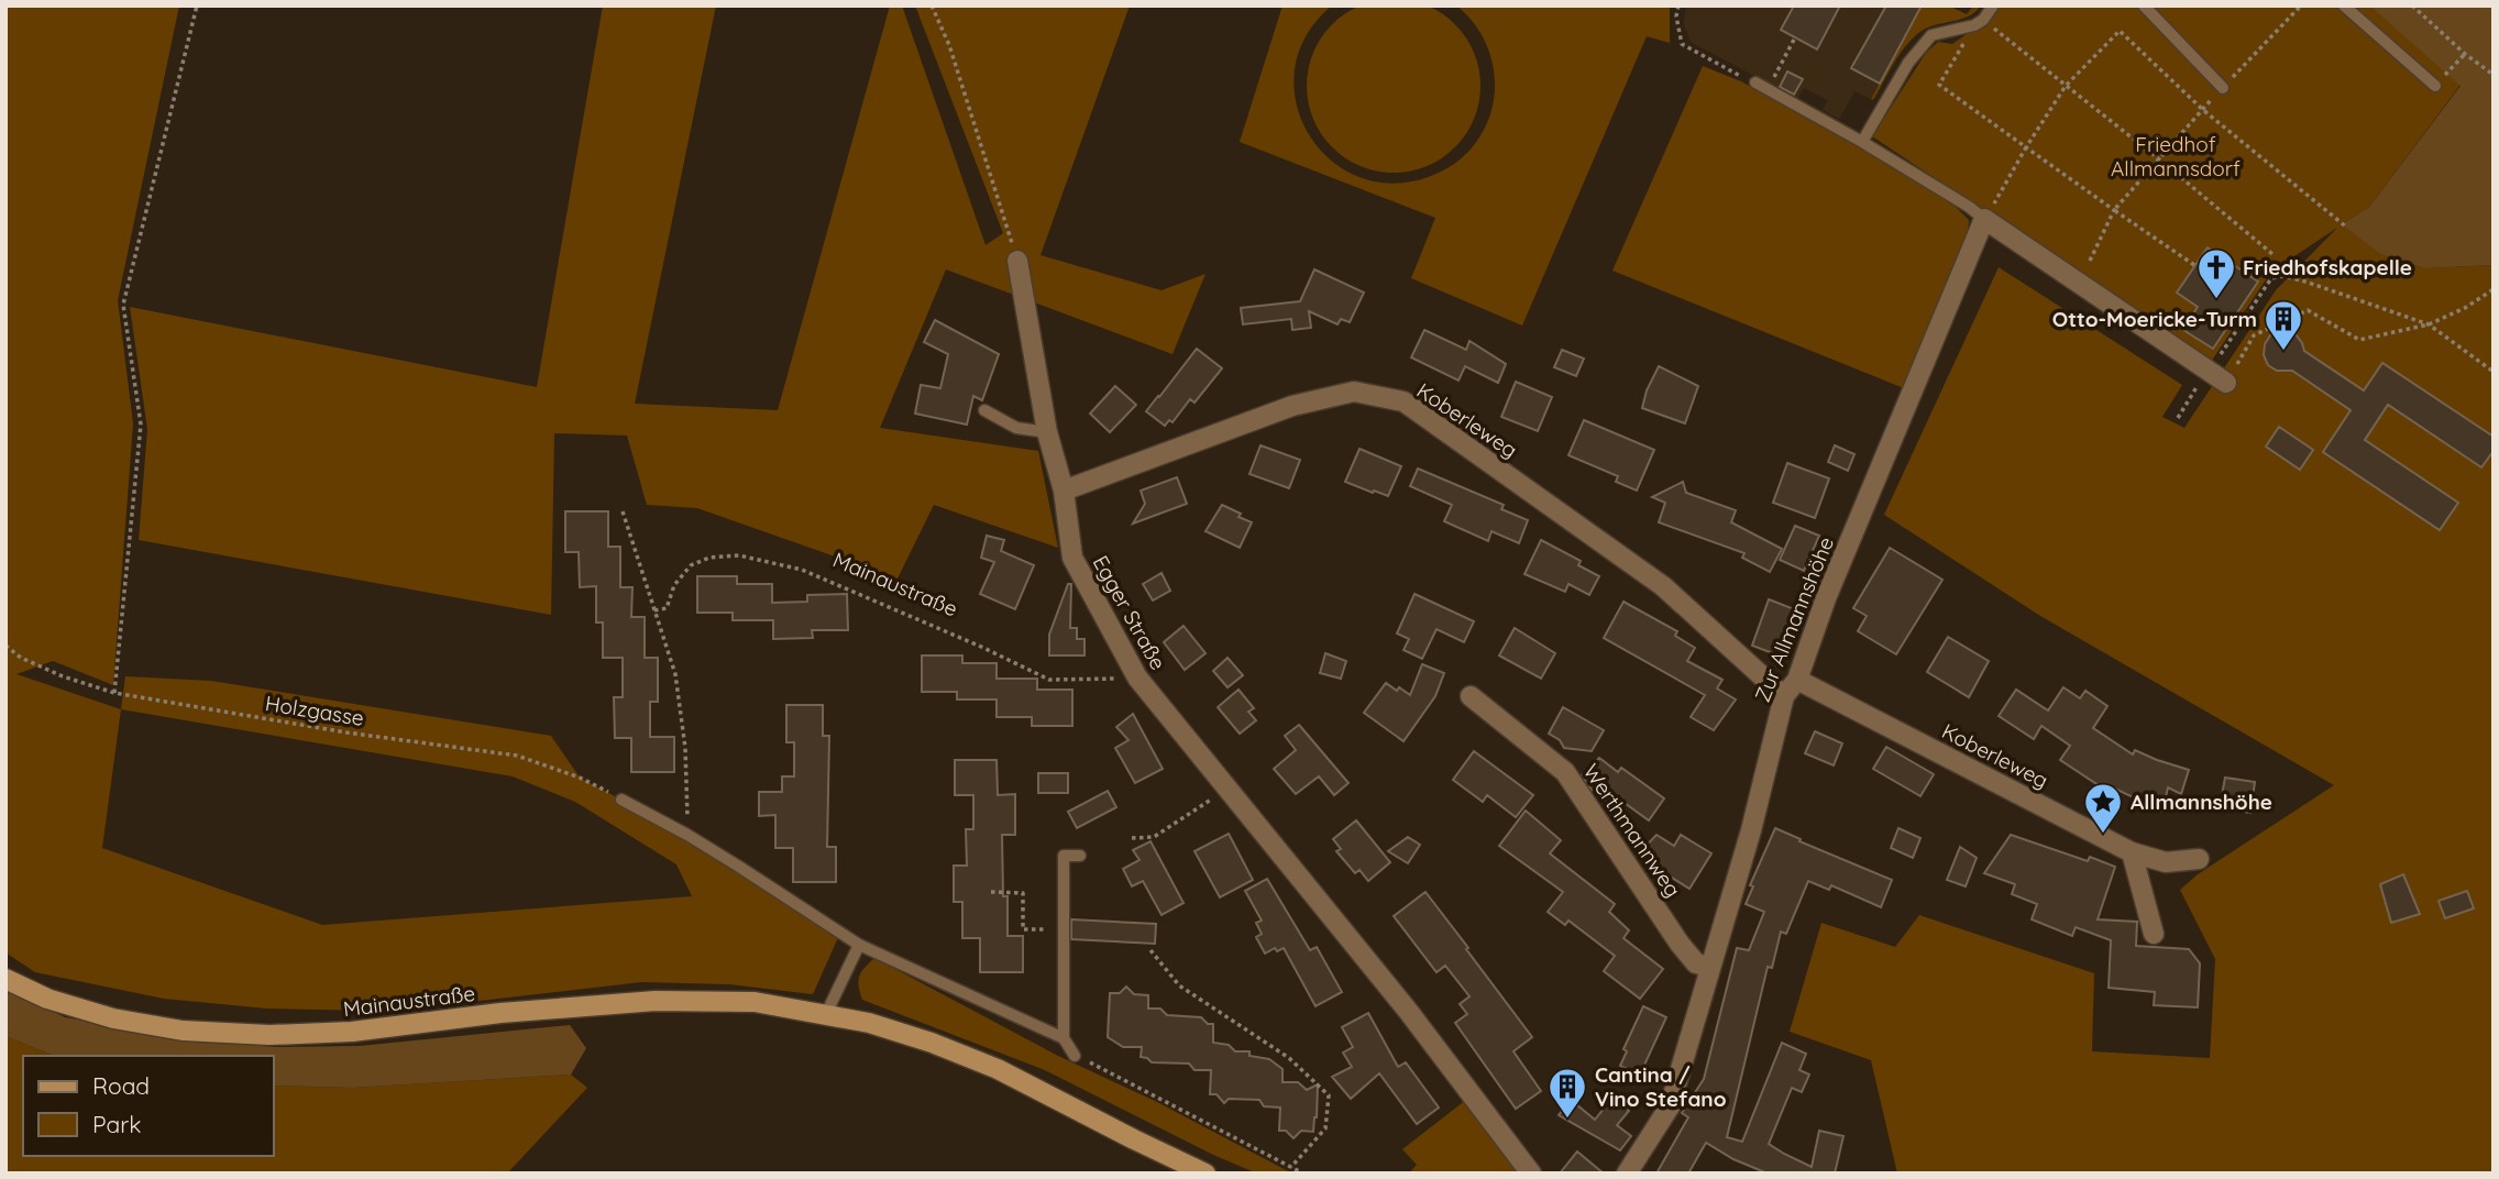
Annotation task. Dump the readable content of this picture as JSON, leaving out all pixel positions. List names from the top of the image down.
{
  "streets": {
    "main road": ["Mainaustraße"],
    "street": [
      "Koberleweg",
      "Egger Straße",
      "Zur Allmannshöhe",
      "Werthmannweg"
    ],
    "path": ["Holzgasse"]
  },
  "crossings": [
    ["Koberleweg", "Egger Straße"],
    ["Koberleweg", "Zur Allmannshöhe"],
    ["Mainaustraße", "Egger Straße"],
    ["Zur Allmannshöhe", "Werthmannweg"]
  ],
  "parks": ["Friedhof Allmannsdorf"],
  "places": {
    "church": ["Friedhofskapelle"],
    "building": ["Otto-Moericke-Turm", "Cantina / Vino Stefano"],
    "place": ["Allmannshöhe"]
  },
  "legend": ["Road", "Park"]
}
